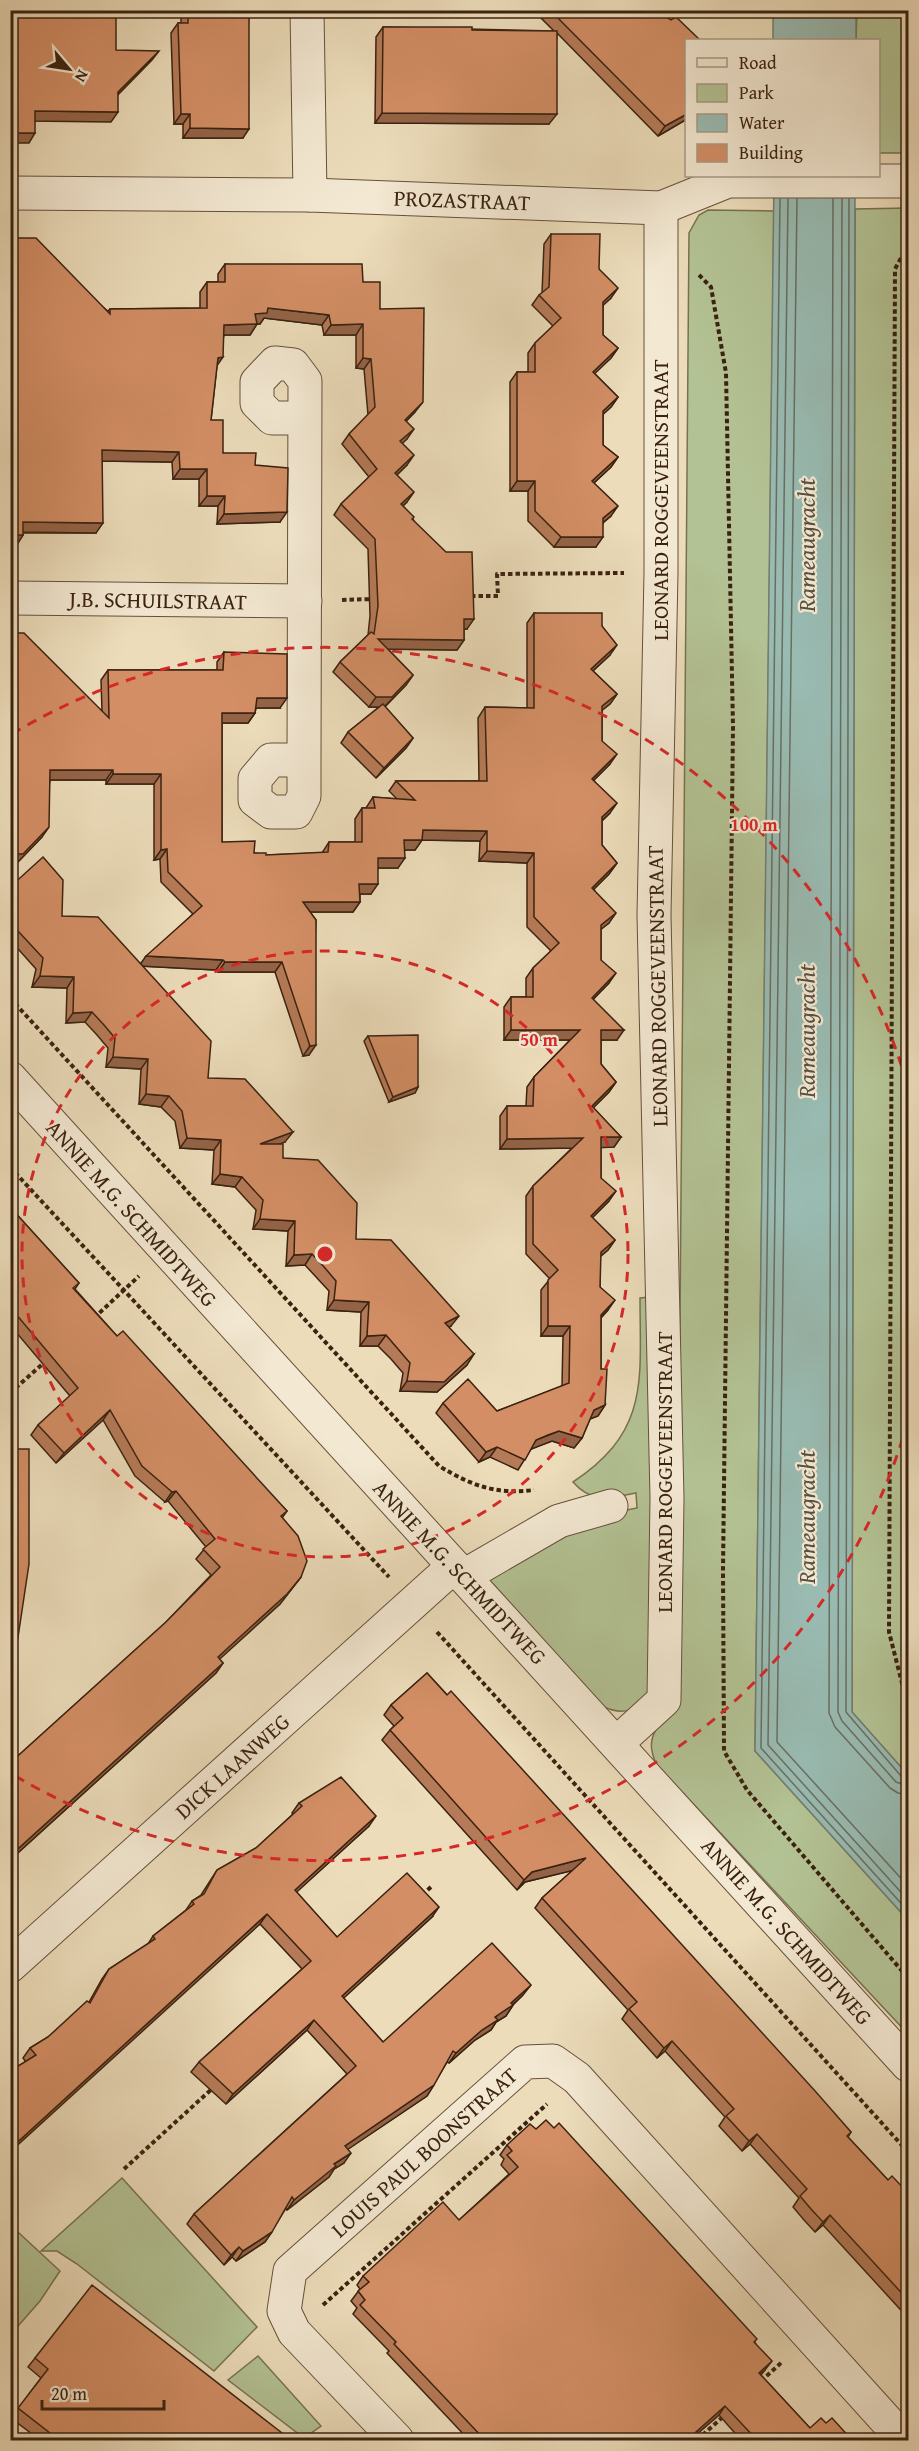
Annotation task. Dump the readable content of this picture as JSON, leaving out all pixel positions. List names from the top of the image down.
{
  "streets": {
    "street": [
      "PROZASTRAAT",
      "LEONARD ROGGEVEENSTRAAT",
      "J.B. SCHUILSTRAAT",
      "ANNIE M.G. SCHMIDTWEG",
      "DICK LAANWEG",
      "LOUIS PAUL BOONSTRAAT"
    ]
  },
  "crossings": [
    ["PROZASTRAAT", "LEONARD ROGGEVEENSTRAAT"],
    ["LEONARD ROGGEVEENSTRAAT", "ANNIE M.G. SCHMIDTWEG"],
    ["ANNIE M.G. SCHMIDTWEG", "DICK LAANWEG"]
  ],
  "water": ["Rameaugracht"],
  "legend": [
    "Road",
    "Park",
    "Water",
    "Building"
  ],
  "scale_bar": "20 m",
  "north": "bottom right",
  "rings": ["100 m", "50 m"]
}
